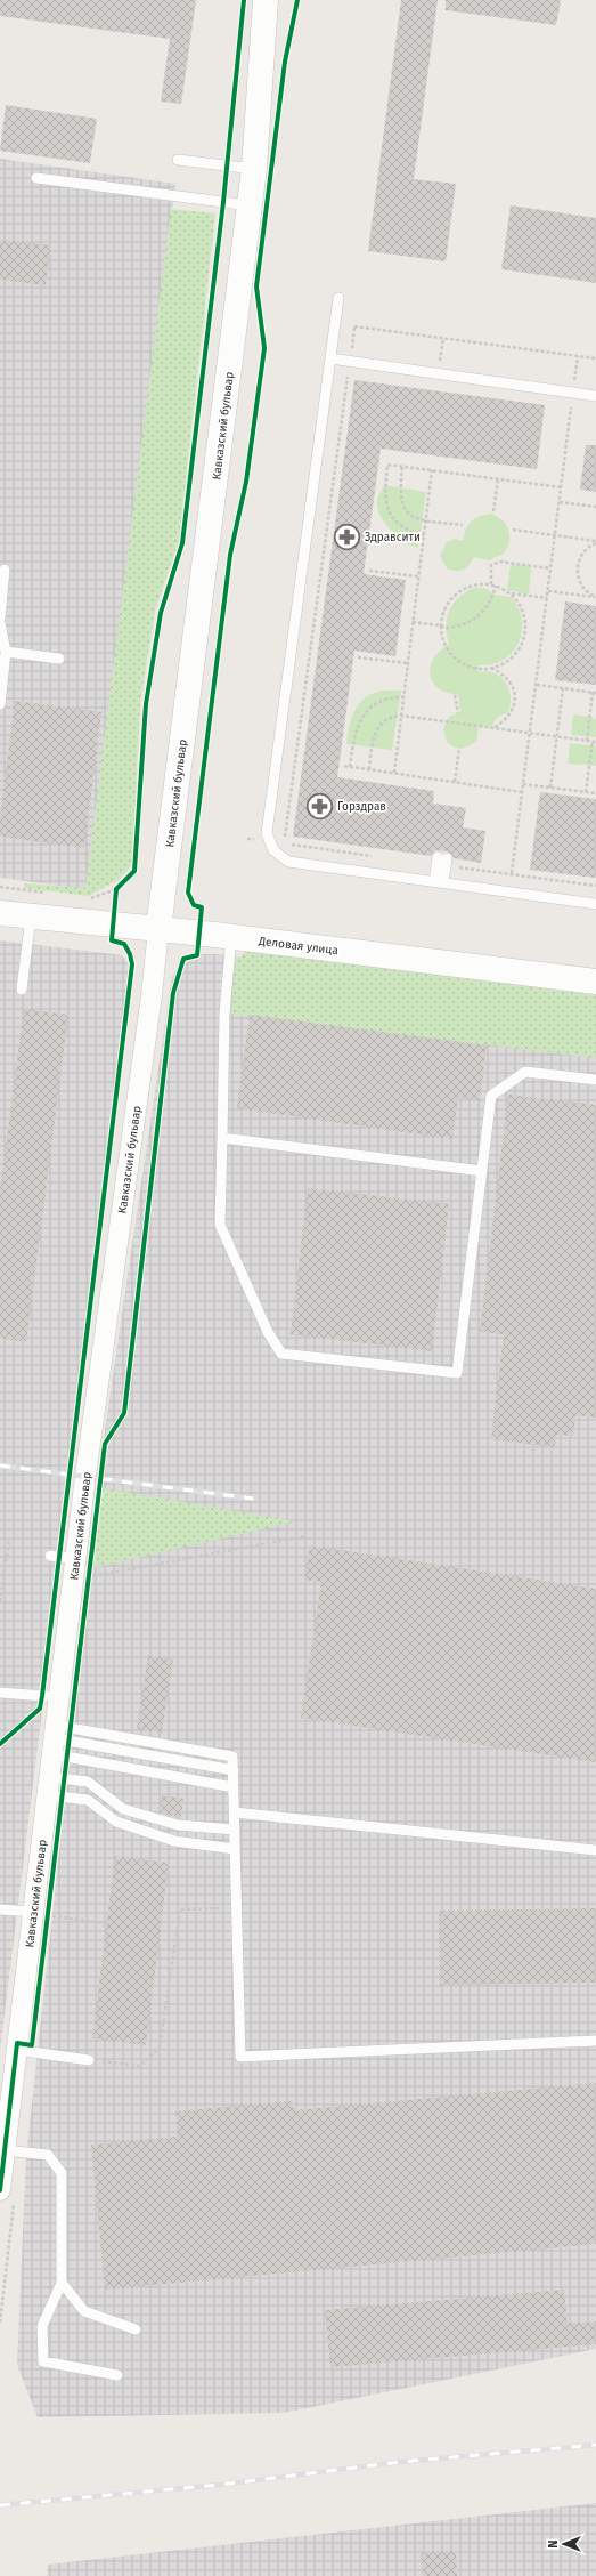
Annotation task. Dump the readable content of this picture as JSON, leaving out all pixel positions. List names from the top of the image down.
{
  "streets": {
    "street": ["Кавказский бульвар", "Деловая улица"]
  },
  "crossings": [
    ["Кавказский бульвар", "Деловая улица"]
  ],
  "places": {
    "pharmacy": ["Здравсити", "Горздрав"]
  },
  "north": "left"
}
